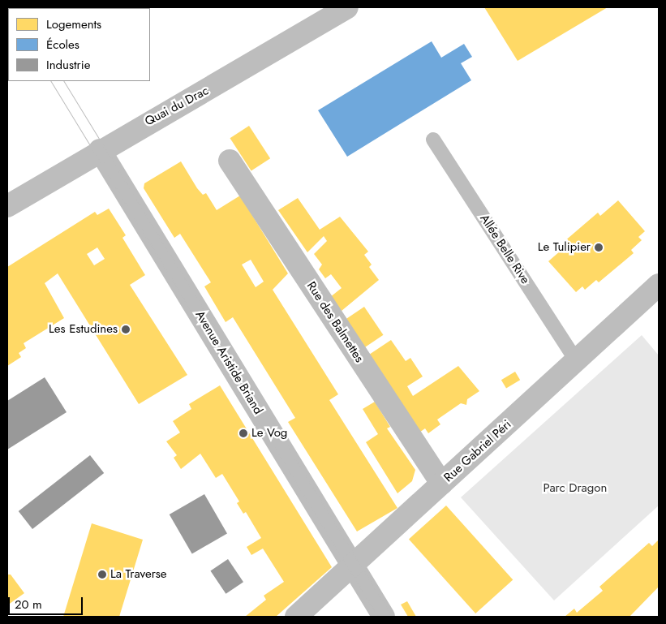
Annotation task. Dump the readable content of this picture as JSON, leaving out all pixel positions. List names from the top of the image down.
{
  "streets": {
    "street": [
      "Quai du Drac",
      "Rue des Balmettes",
      "Avenue Aristide Briand",
      "Rue Gabriel Péri"
    ],
    "lane": ["Allée Belle Rive"]
  },
  "crossings": [
    ["Quai du Drac", "Avenue Aristide Briand"],
    ["Allée Belle Rive", "Rue Gabriel Péri"],
    ["Rue des Balmettes", "Rue Gabriel Péri"],
    ["Avenue Aristide Briand", "Rue Gabriel Péri"]
  ],
  "parks": ["Parc Dragon"],
  "places": [
    "Le Tulipier",
    "Les Estudines",
    "Le Vog",
    "La Traverse"
  ],
  "legend": ["Logements", "Écoles", "Industrie"],
  "scale_bar": "20 m"
}
